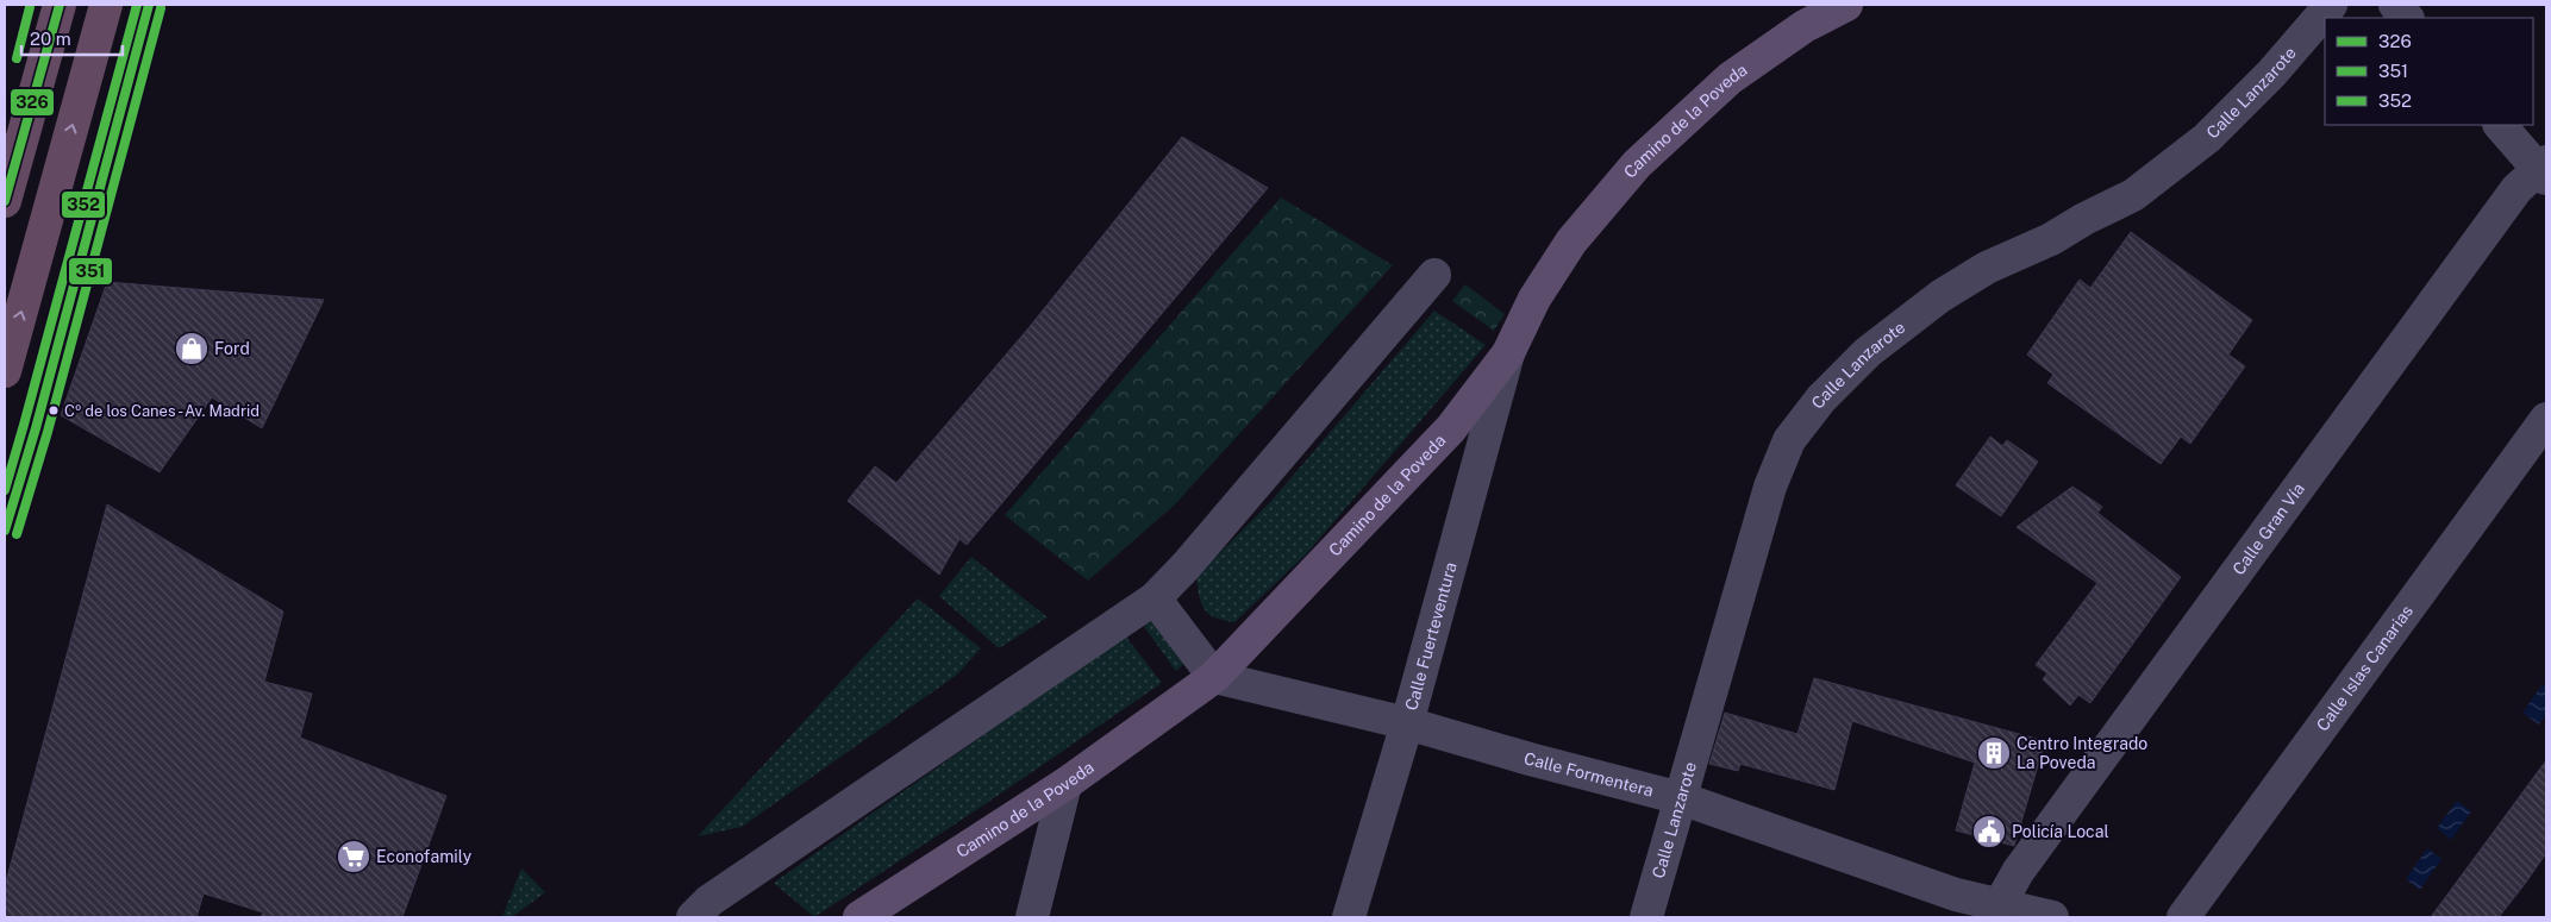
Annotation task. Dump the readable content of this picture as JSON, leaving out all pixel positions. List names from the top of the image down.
{
  "streets": {
    "main road": ["Camino de la Poveda"],
    "street": [
      "Calle Lanzarote",
      "Calle Gran Vía",
      "Calle Fuerteventura",
      "Calle Islas Canarias",
      "Calle Formentera"
    ]
  },
  "crossings": [
    ["Calle Lanzarote", "Calle Formentera"],
    ["Camino de la Poveda", "Calle Fuerteventura"],
    ["Camino de la Poveda", "Calle Formentera"],
    ["Calle Gran Vía", "Calle Formentera"],
    ["Calle Fuerteventura", "Calle Formentera"]
  ],
  "places": {
    "shop": ["Ford"],
    "other": ["Cº de los Canes - Av. Madrid"],
    "building": ["Centro Integrado La Poveda"],
    "public building": ["Policía Local"],
    "supermarket": ["Econofamily"]
  },
  "lines": ["transit line 326", "transit line 352", "transit line 351"],
  "legend": ["326", "351", "352"],
  "scale_bar": "20 m"
}
